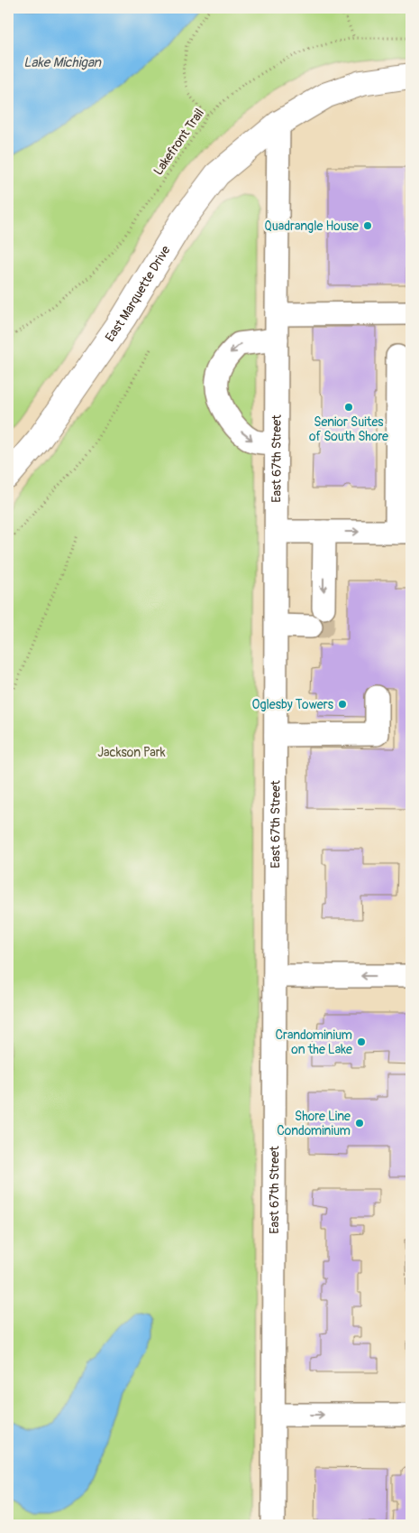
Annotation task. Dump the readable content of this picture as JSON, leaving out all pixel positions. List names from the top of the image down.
{
  "streets": {
    "main road": ["East Marquette Drive"],
    "street": ["East 67th Street"],
    "path": ["Lakefront Trail"]
  },
  "crossings": [
    ["East Marquette Drive", "East 67th Street"]
  ],
  "water": ["Lake Michigan"],
  "parks": ["Jackson Park"],
  "places": [
    "Quadrangle House",
    "Senior Suites of South Shore",
    "Oglesby Towers",
    "Crandominium on the Lake",
    "Shore Line Condominium"
  ]
}
